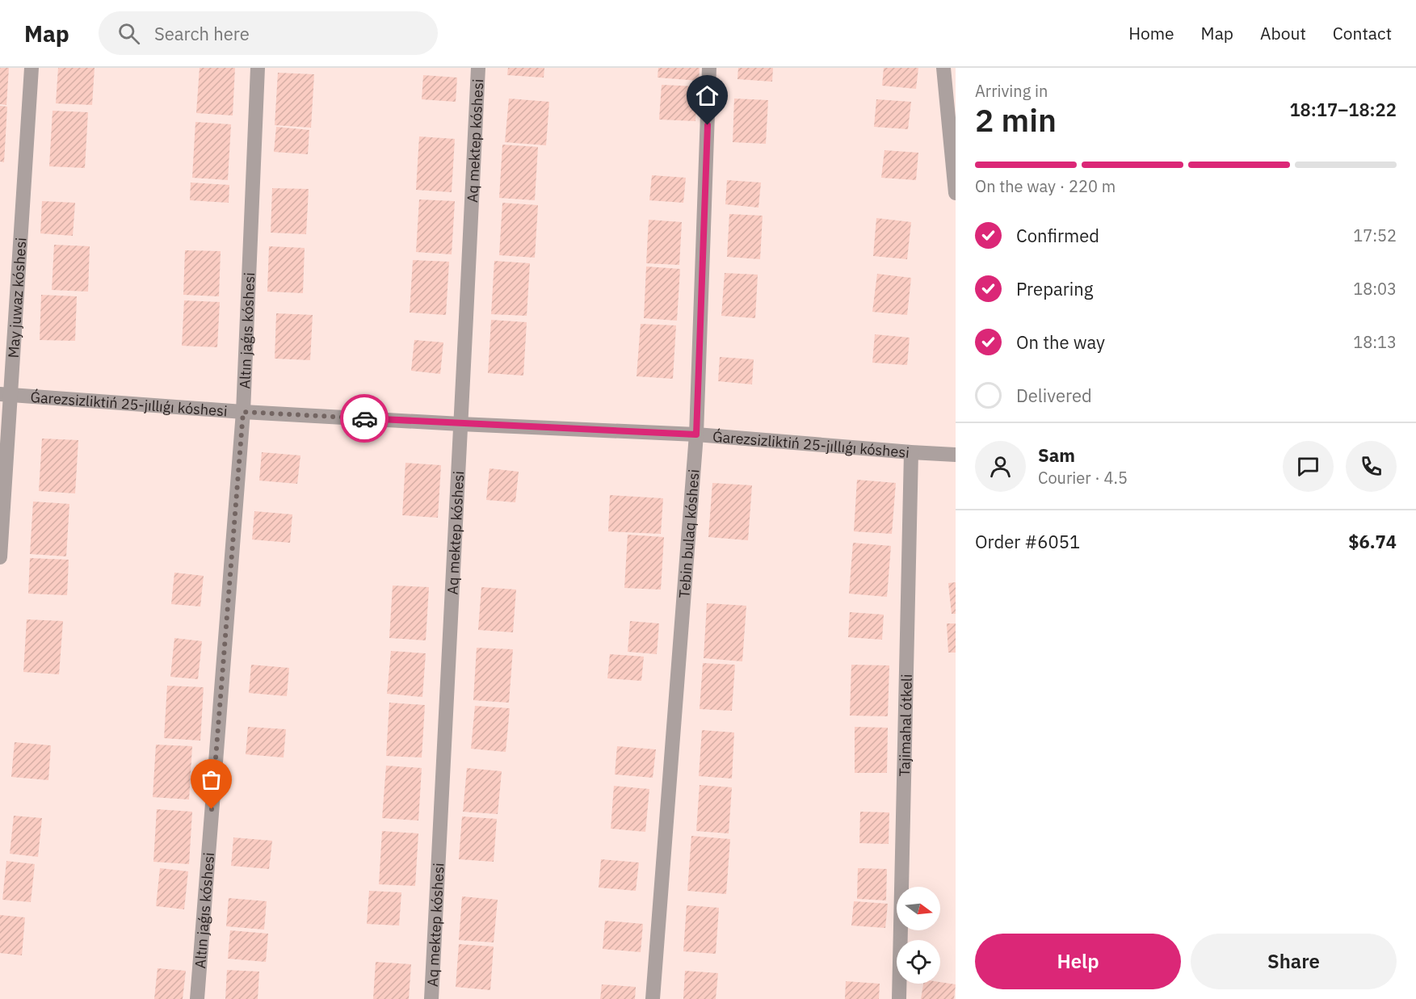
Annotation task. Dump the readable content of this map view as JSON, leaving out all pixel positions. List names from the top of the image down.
{
  "streets": {
    "street": [
      "Aq mektep kóshesi",
      "May juwaz kóshesi",
      "Altın jaǵıs kóshesi",
      "Ǵarezsizliktiń 25-jıllıǵı kóshesi",
      "Tebin bulaq kóshesi",
      "Tajimahal ótkeli"
    ]
  },
  "crossings": [
    ["Aq mektep kóshesi", "Ǵarezsizliktiń 25-jıllıǵı kóshesi"],
    ["May juwaz kóshesi", "Ǵarezsizliktiń 25-jıllıǵı kóshesi"],
    ["Altın jaǵıs kóshesi", "Ǵarezsizliktiń 25-jıllıǵı kóshesi"],
    ["Ǵarezsizliktiń 25-jıllıǵı kóshesi", "Tebin bulaq kóshesi"],
    ["Ǵarezsizliktiń 25-jıllıǵı kóshesi", "Tajimahal ótkeli"]
  ],
  "north": "right",
  "page": {
    "header": "Map",
    "search": "Search here",
    "nav": [
      "Home",
      "Map",
      "About",
      "Contact"
    ],
    "heading": ["2 min", "Arriving in", "18:17–18:22"],
    "panel": [
      "Sam",
      "Courier · 4.5",
      "Order #6051",
      "$6.74"
    ],
    "bar": "On the way · 220 m",
    "list": [
      ["Confirmed", "17:52"],
      ["Preparing", "18:03"],
      ["On the way", "18:13"],
      "Delivered"
    ],
    "buttons": ["Help", "Share"]
  }
}
